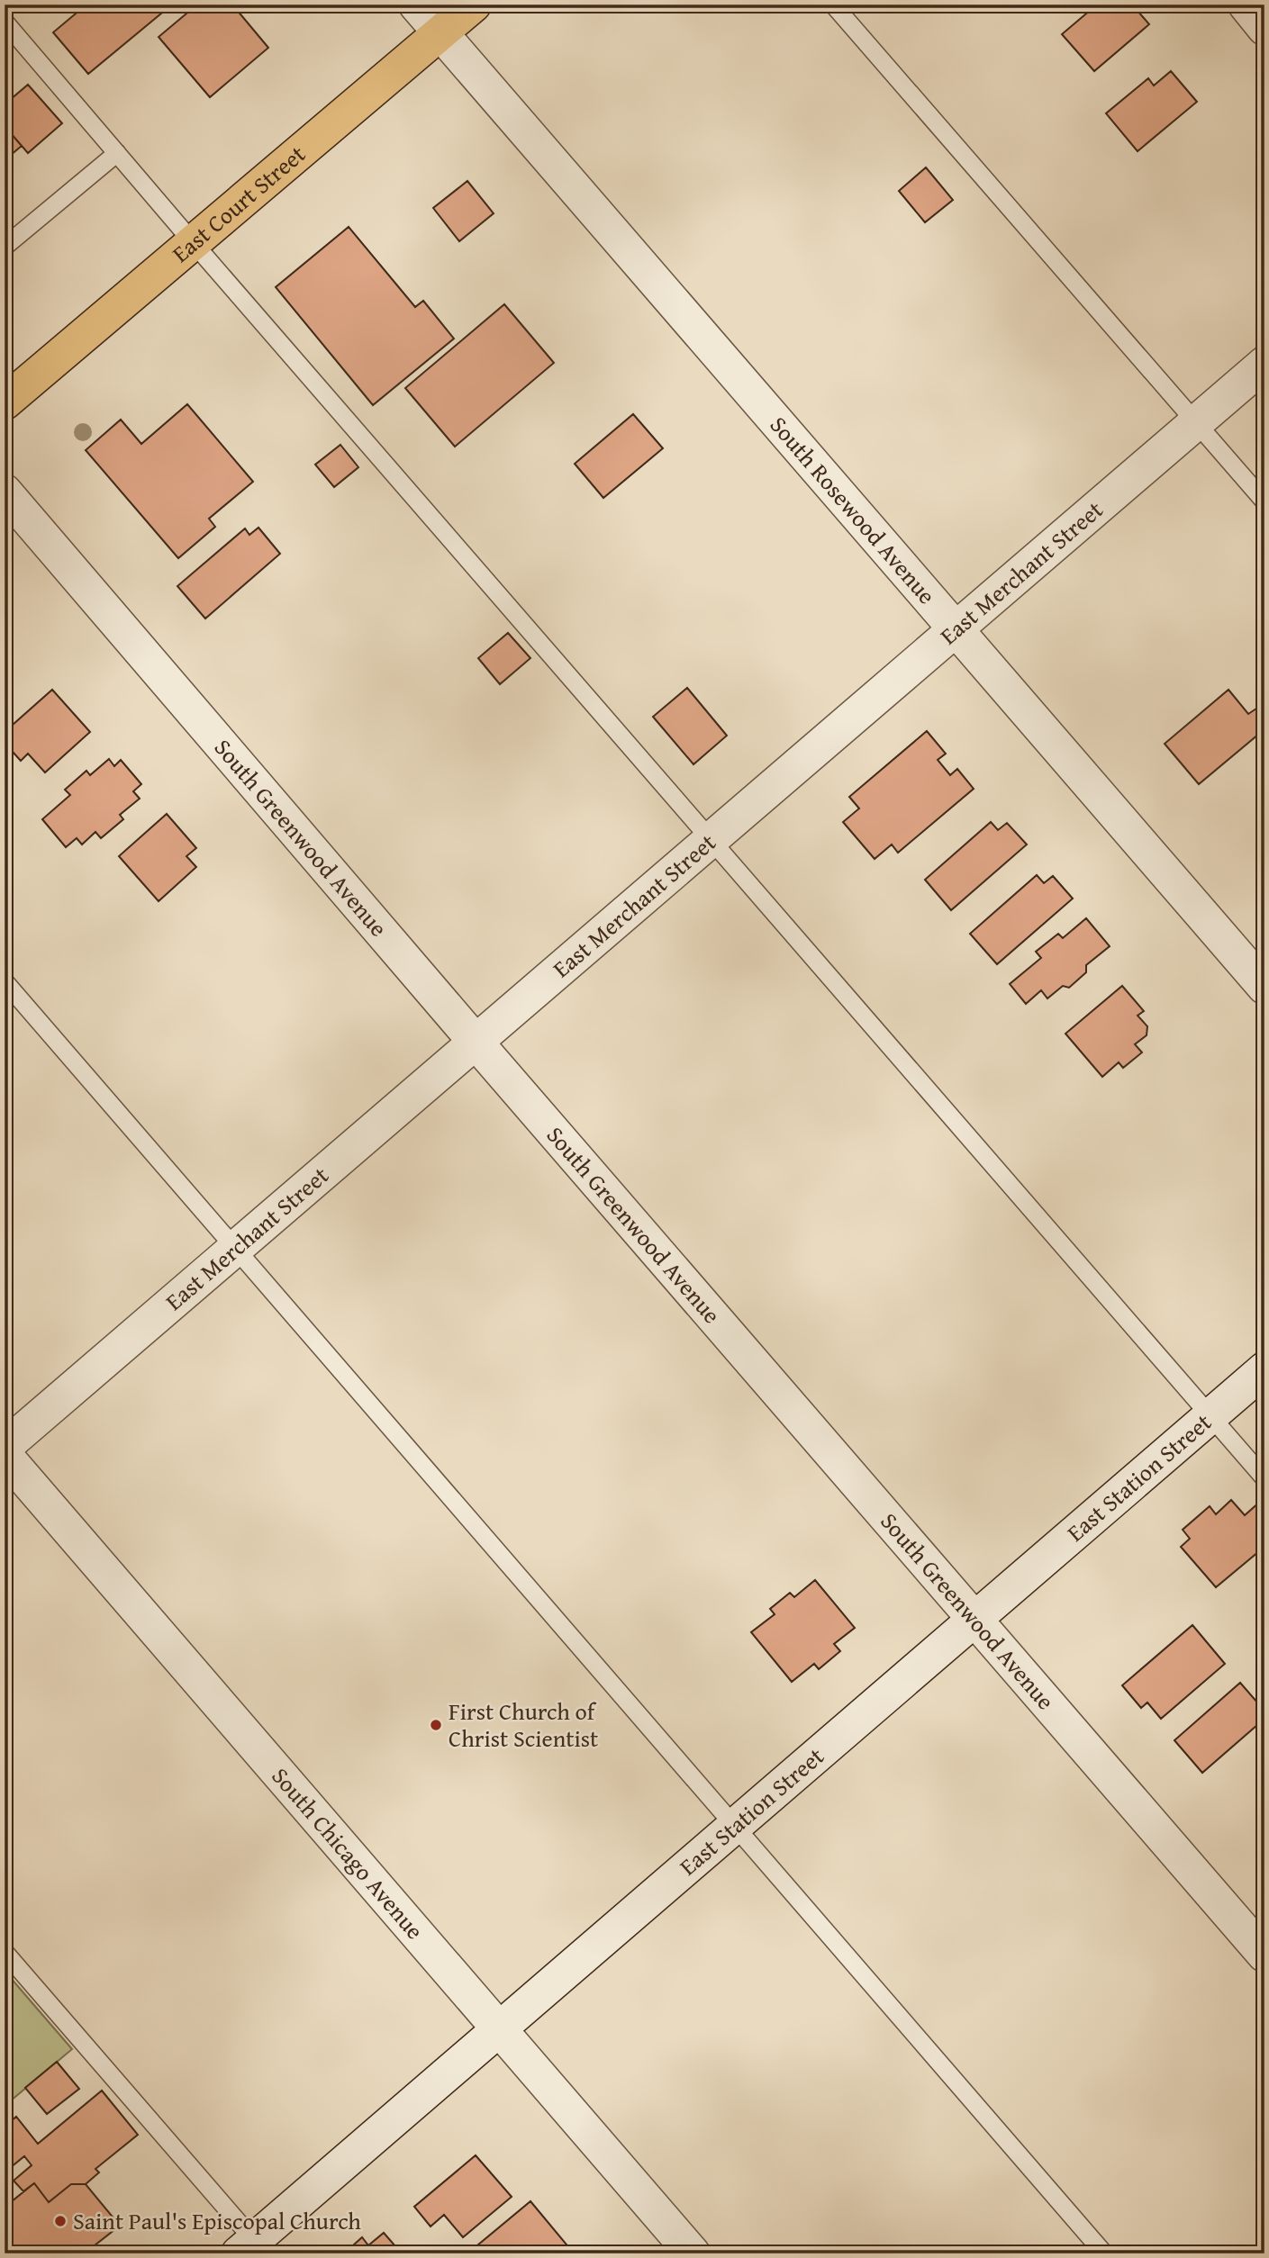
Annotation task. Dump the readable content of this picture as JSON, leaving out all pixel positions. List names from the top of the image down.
{
  "streets": {
    "main road": ["East Court Street"],
    "street": [
      "South Rosewood Avenue",
      "East Merchant Street",
      "South Greenwood Avenue",
      "East Station Street",
      "South Chicago Avenue"
    ]
  },
  "crossings": [
    ["East Court Street", "South Rosewood Avenue"],
    ["South Rosewood Avenue", "East Merchant Street"],
    ["East Merchant Street", "South Greenwood Avenue"],
    ["South Greenwood Avenue", "East Station Street"],
    ["East Station Street", "South Chicago Avenue"]
  ],
  "places": ["First Church of Christ Scientist", "Saint Paul's Episcopal Church"]
}
